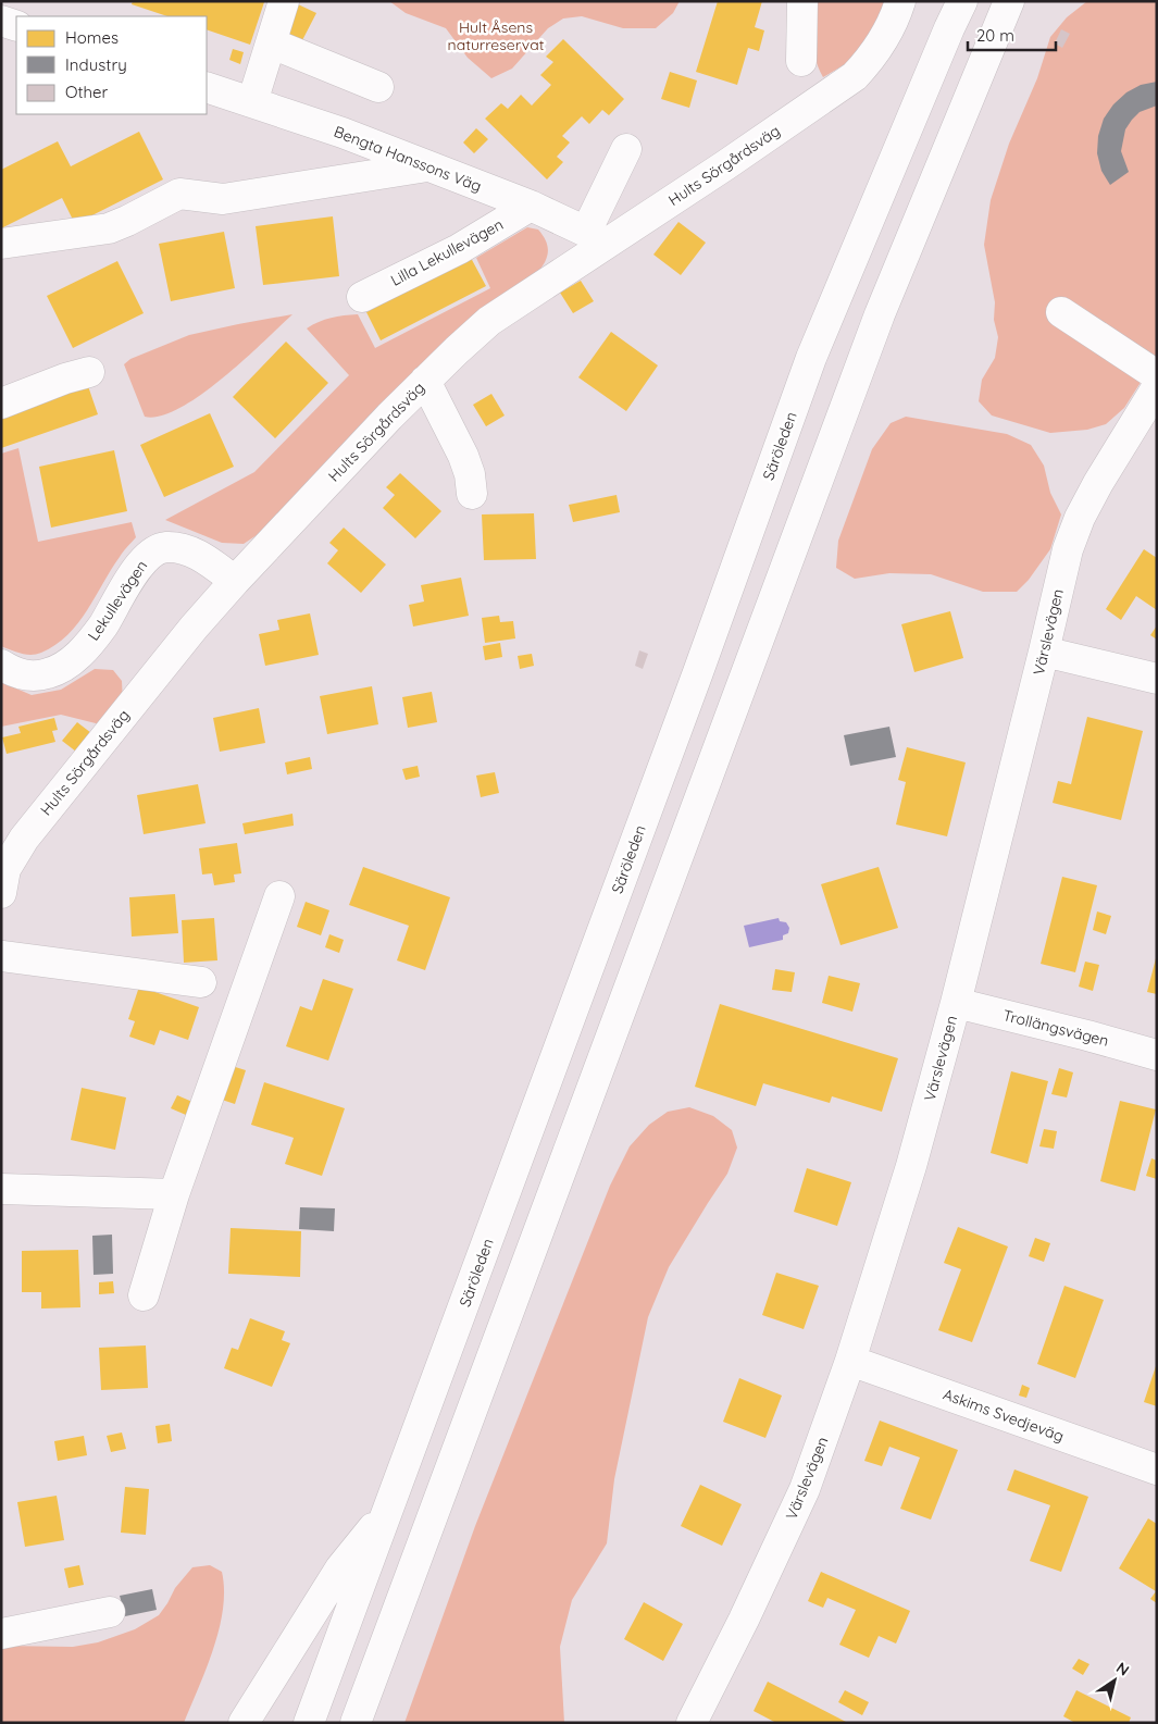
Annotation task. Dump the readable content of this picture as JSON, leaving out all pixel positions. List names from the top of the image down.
{
  "streets": {
    "street": [
      "Bengta Hanssons Väg",
      "Hults Sörgårdsväg",
      "Lilla Lekullevägen",
      "Säröleden",
      "Lekullevägen",
      "Värslevägen",
      "Trollängsvägen",
      "Askims Svedjeväg"
    ]
  },
  "crossings": [
    ["Bengta Hanssons Väg", "Hults Sörgårdsväg"],
    ["Bengta Hanssons Väg", "Lilla Lekullevägen"],
    ["Hults Sörgårdsväg", "Lekullevägen"],
    ["Värslevägen", "Trollängsvägen"],
    ["Värslevägen", "Askims Svedjeväg"]
  ],
  "parks": ["Hult Åsens naturreservat"],
  "legend": ["Homes", "Industry", "Other"],
  "scale_bar": "20 m",
  "north": "top right"
}
